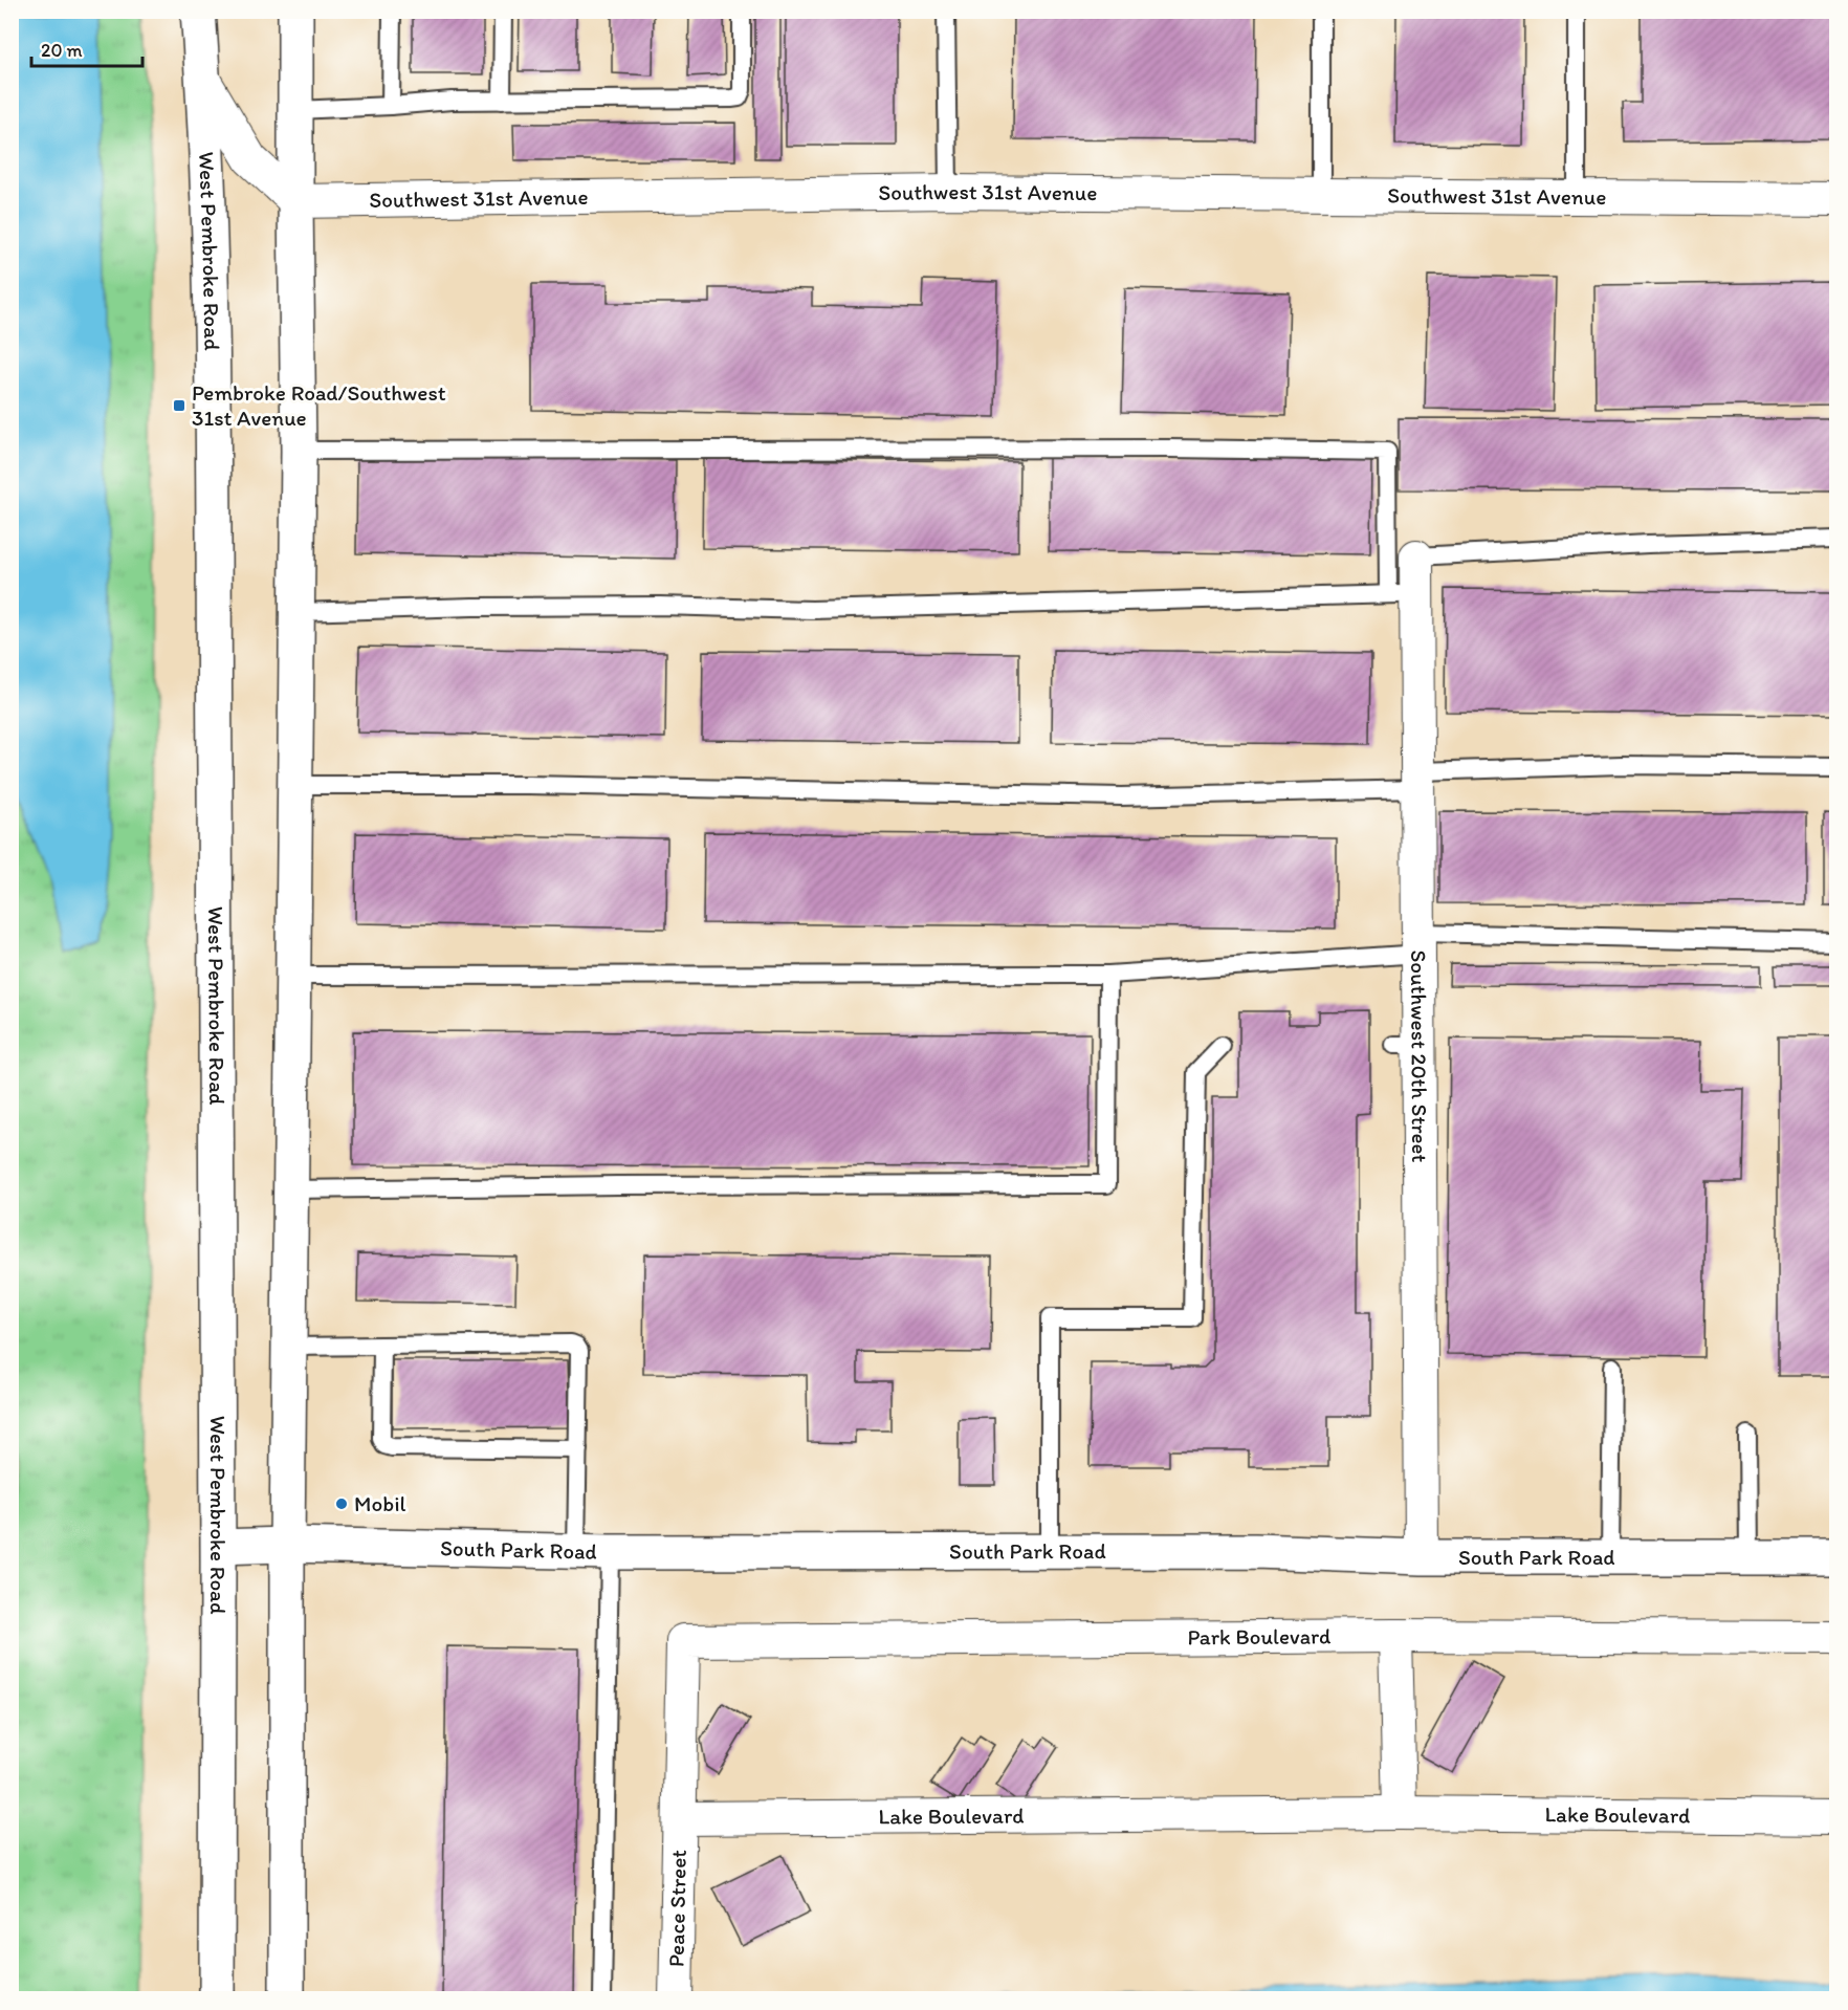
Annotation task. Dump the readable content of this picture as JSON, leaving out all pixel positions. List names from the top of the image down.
{
  "streets": {
    "main road": ["West Pembroke Road", "South Park Road"],
    "street": [
      "Southwest 31st Avenue",
      "Southwest 20th Street",
      "Park Boulevard",
      "Lake Boulevard",
      "Peace Street"
    ]
  },
  "crossings": [
    ["West Pembroke Road", "South Park Road"],
    ["Southwest 20th Street", "South Park Road"],
    ["Park Boulevard", "Lake Boulevard"],
    ["Park Boulevard", "Peace Street"],
    ["Lake Boulevard", "Peace Street"]
  ],
  "places": {
    "transit": ["Pembroke Road/Southwest 31st Avenue"],
    "other": ["Mobil"]
  },
  "scale_bar": "20 m"
}
